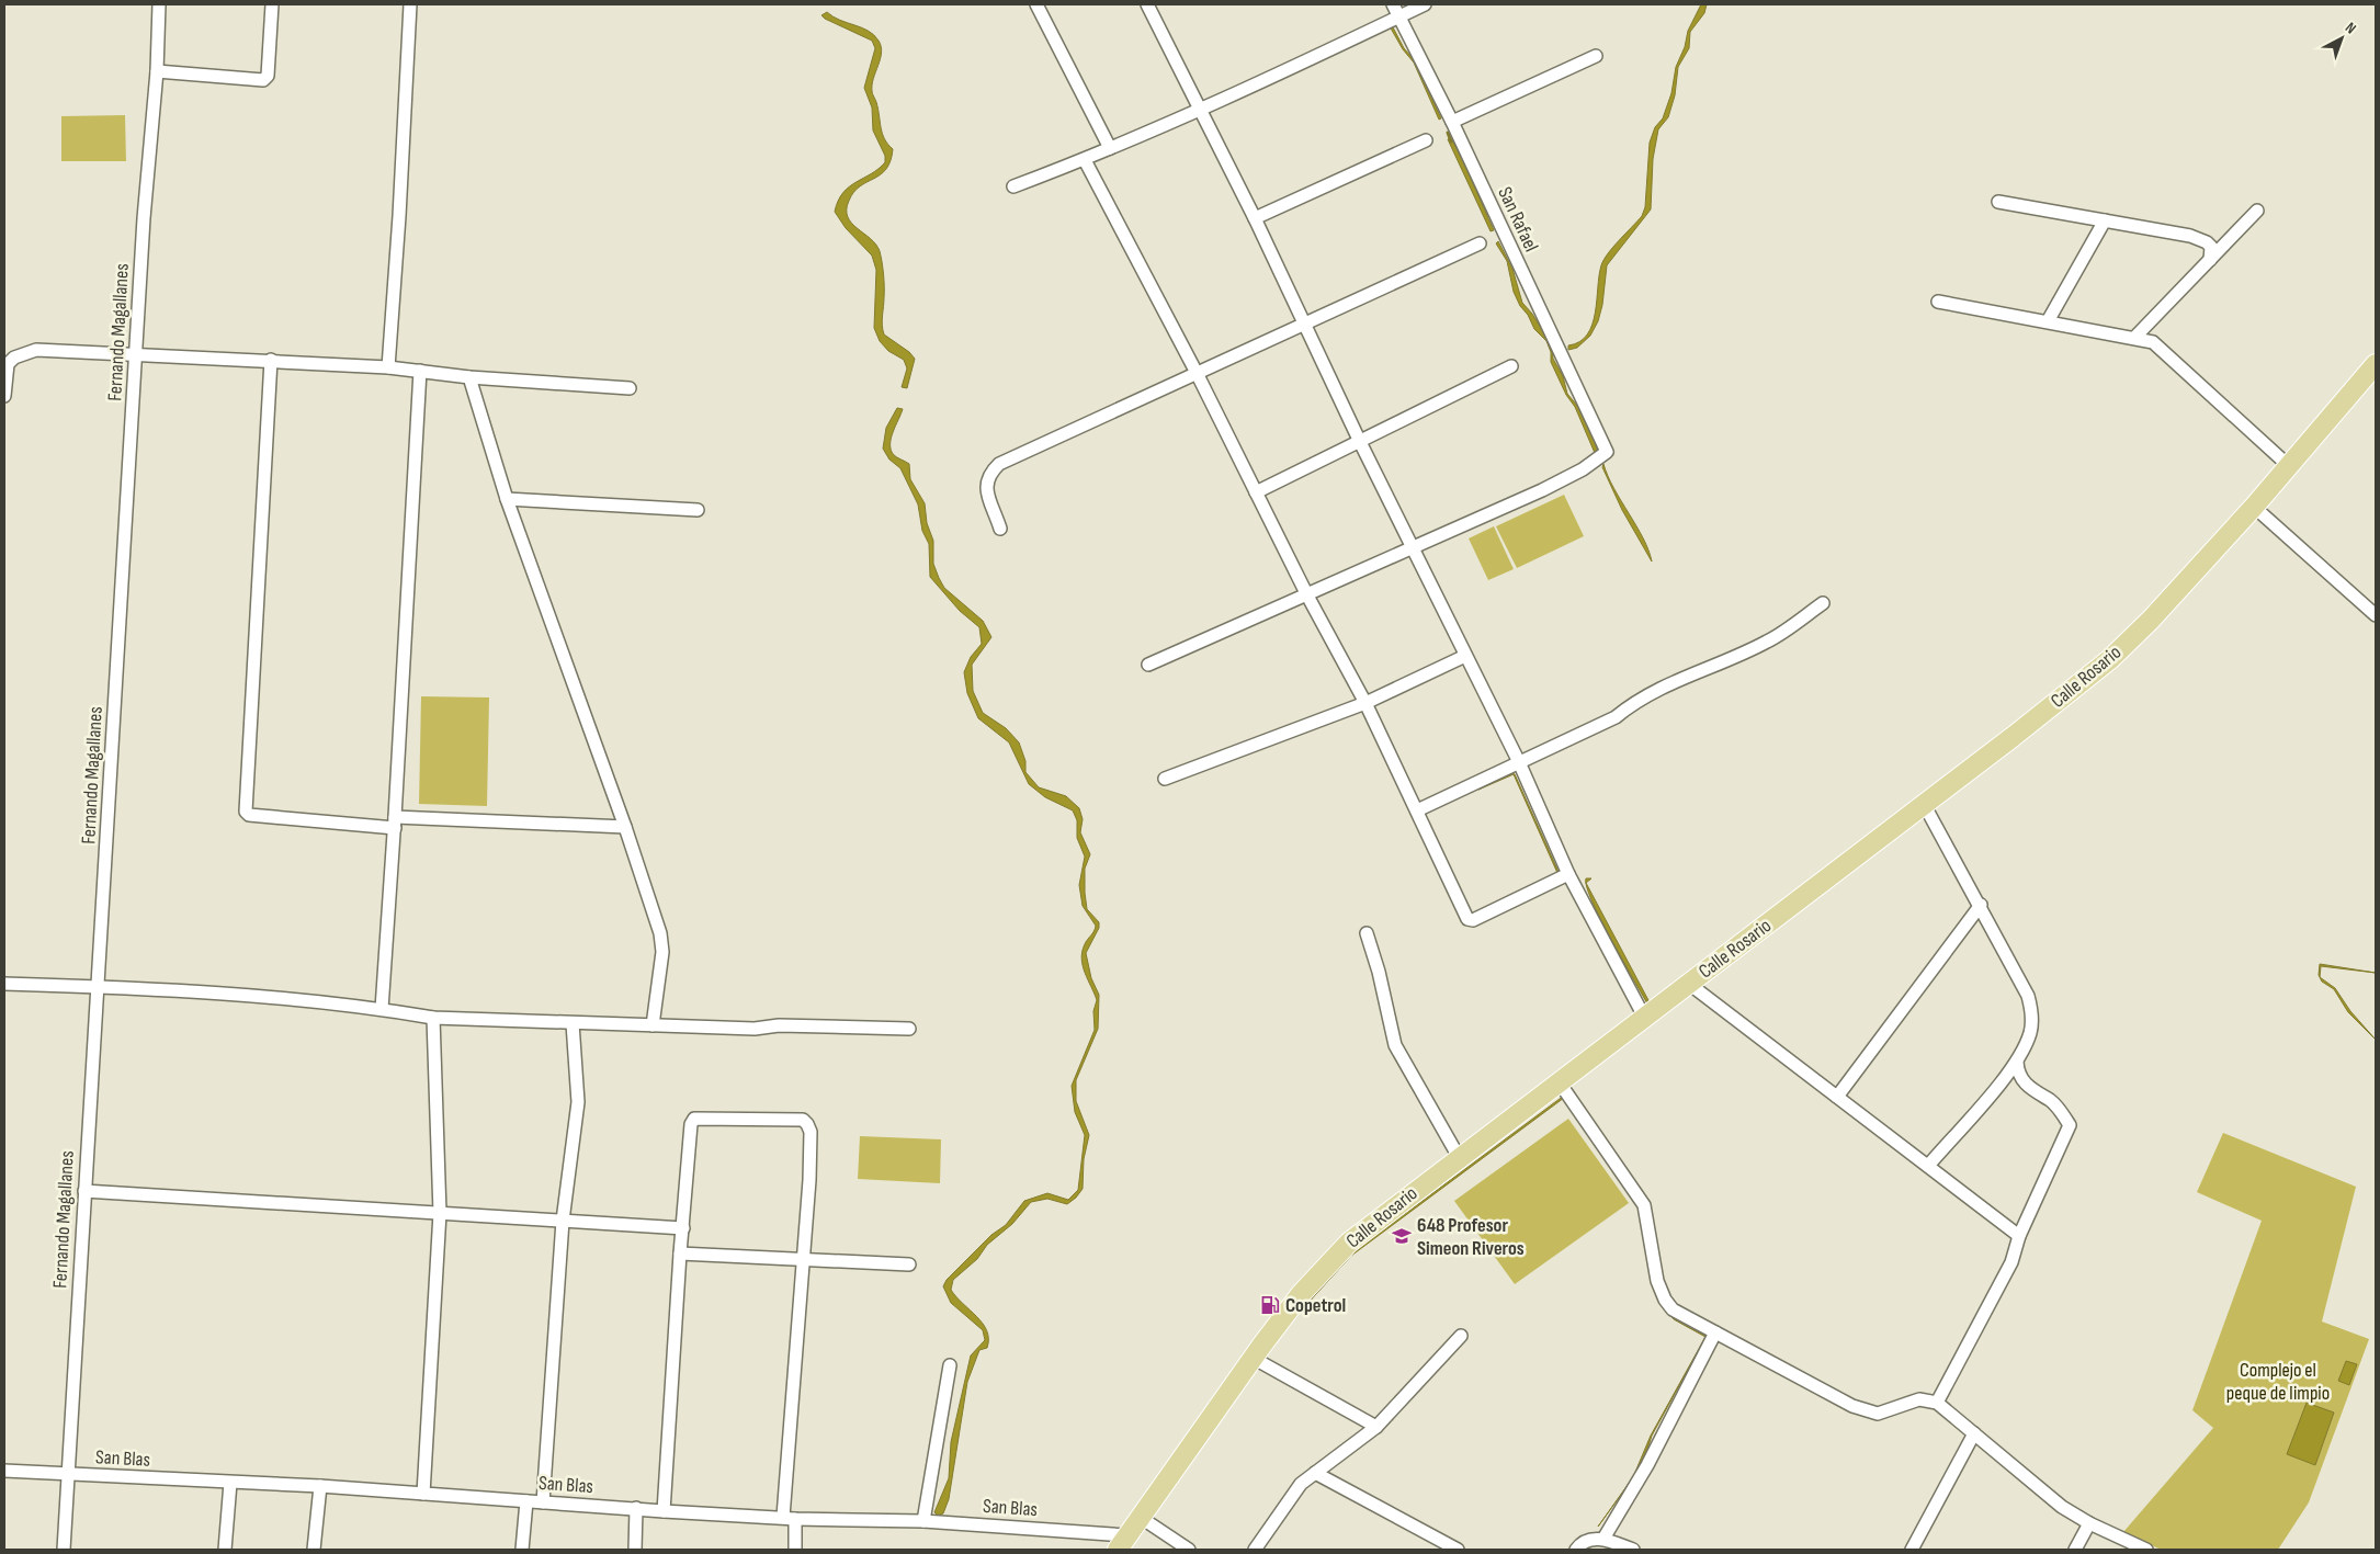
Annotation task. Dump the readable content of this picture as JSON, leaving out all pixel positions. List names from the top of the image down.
{
  "streets": {
    "main road": ["Calle Rosario"],
    "street": ["San Rafael", "Fernando Magallanes", "San Blas"]
  },
  "crossings": [
    ["Fernando Magallanes", "San Blas"],
    ["Calle Rosario", "San Blas"]
  ],
  "parks": ["Complejo el peque de limpio"],
  "places": {
    "school or university": ["648 Profesor Simeon Riveros"],
    "fuel station": ["Copetrol"]
  },
  "north": "top right"
}
